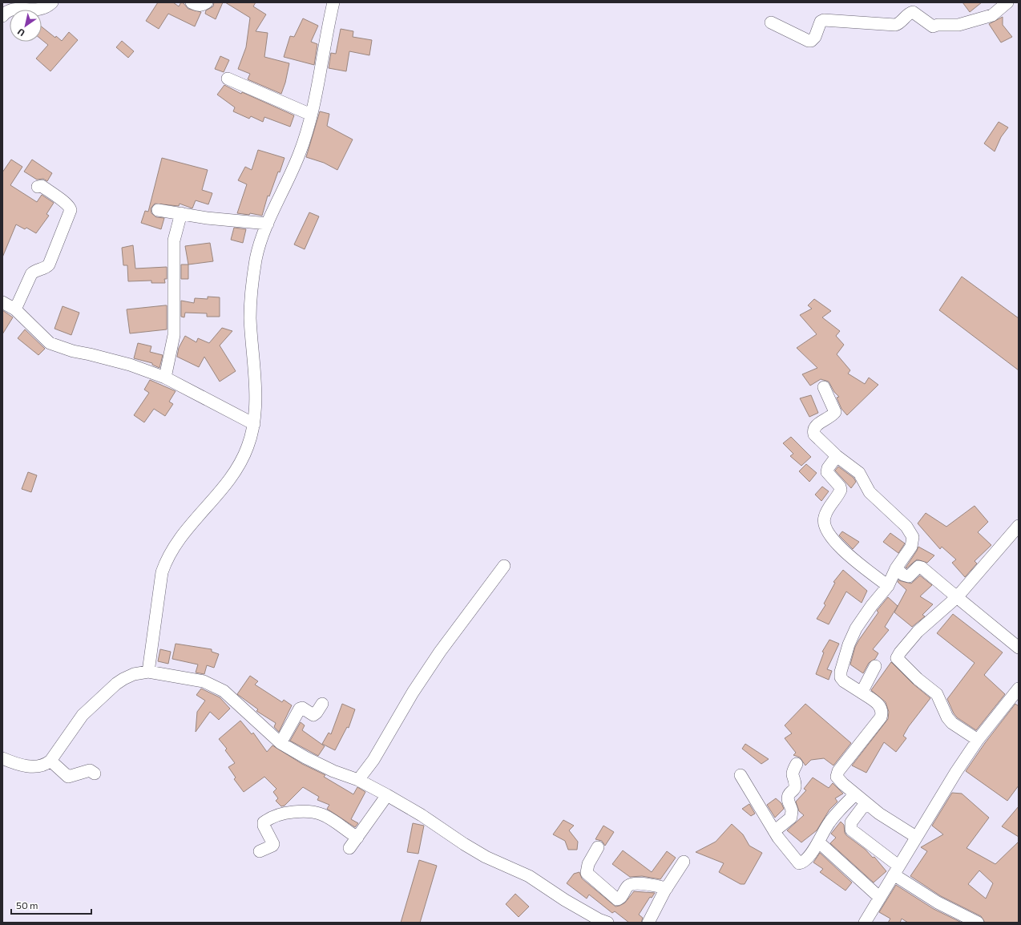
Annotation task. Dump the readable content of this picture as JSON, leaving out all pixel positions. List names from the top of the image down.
{
  "scale_bar": "50 m",
  "north": "bottom left"
}
